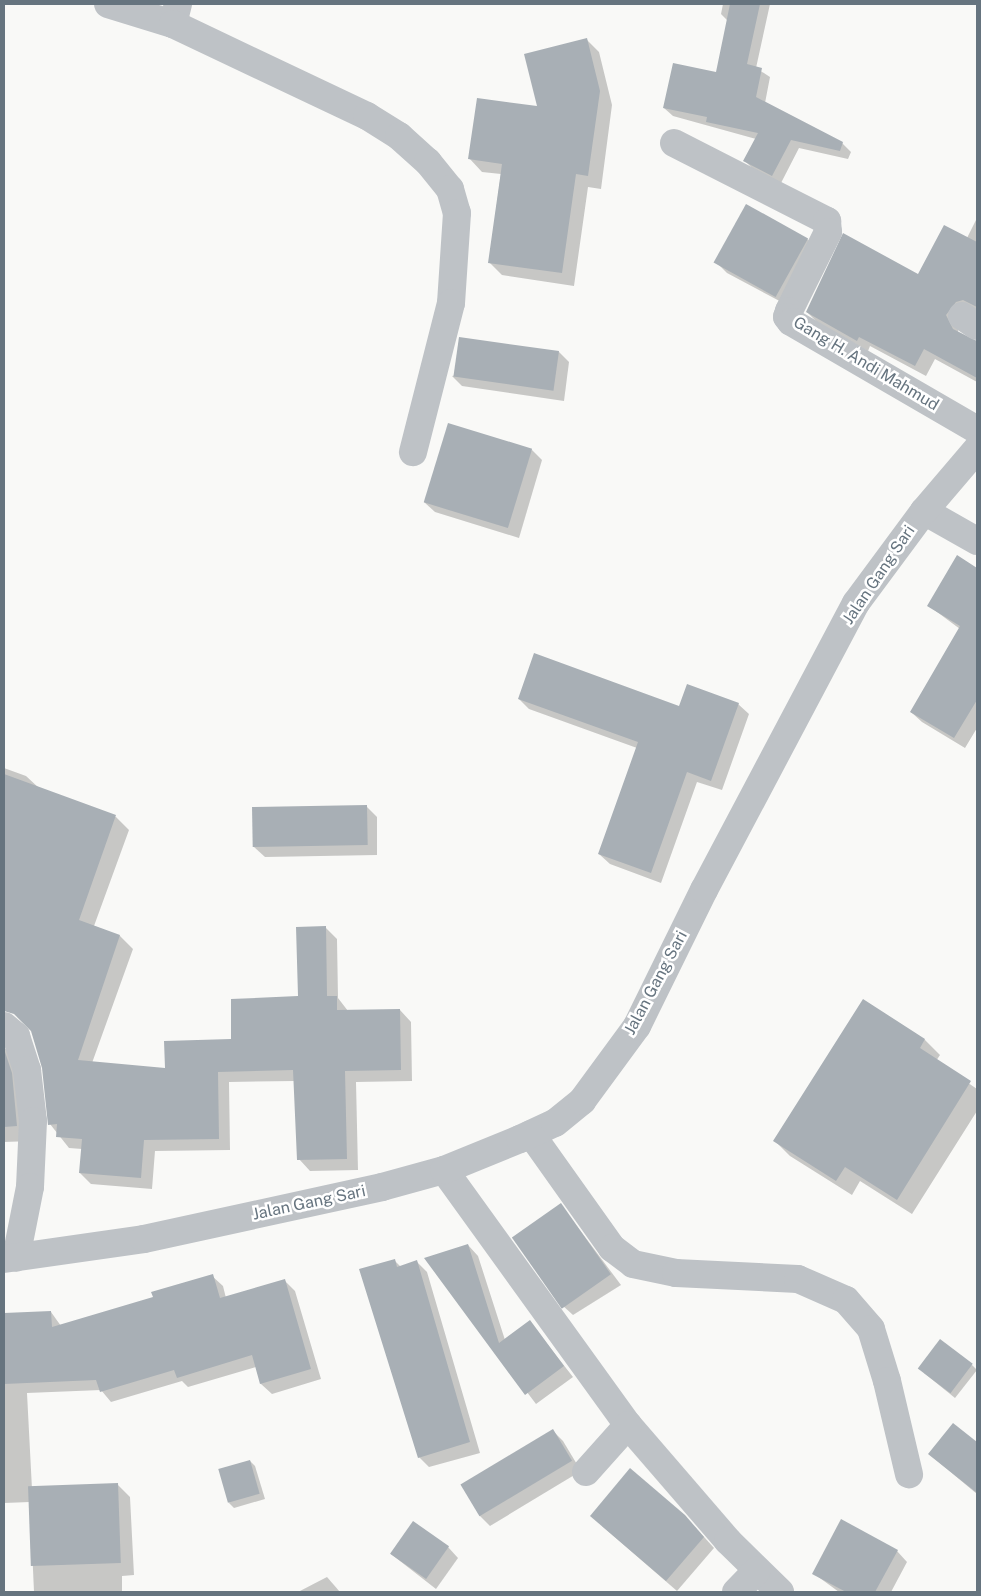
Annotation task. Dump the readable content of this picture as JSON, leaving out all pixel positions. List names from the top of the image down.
{
  "streets": {
    "street": ["Gang H. Andi Mahmud", "Jalan Gang Sari"]
  }
}
